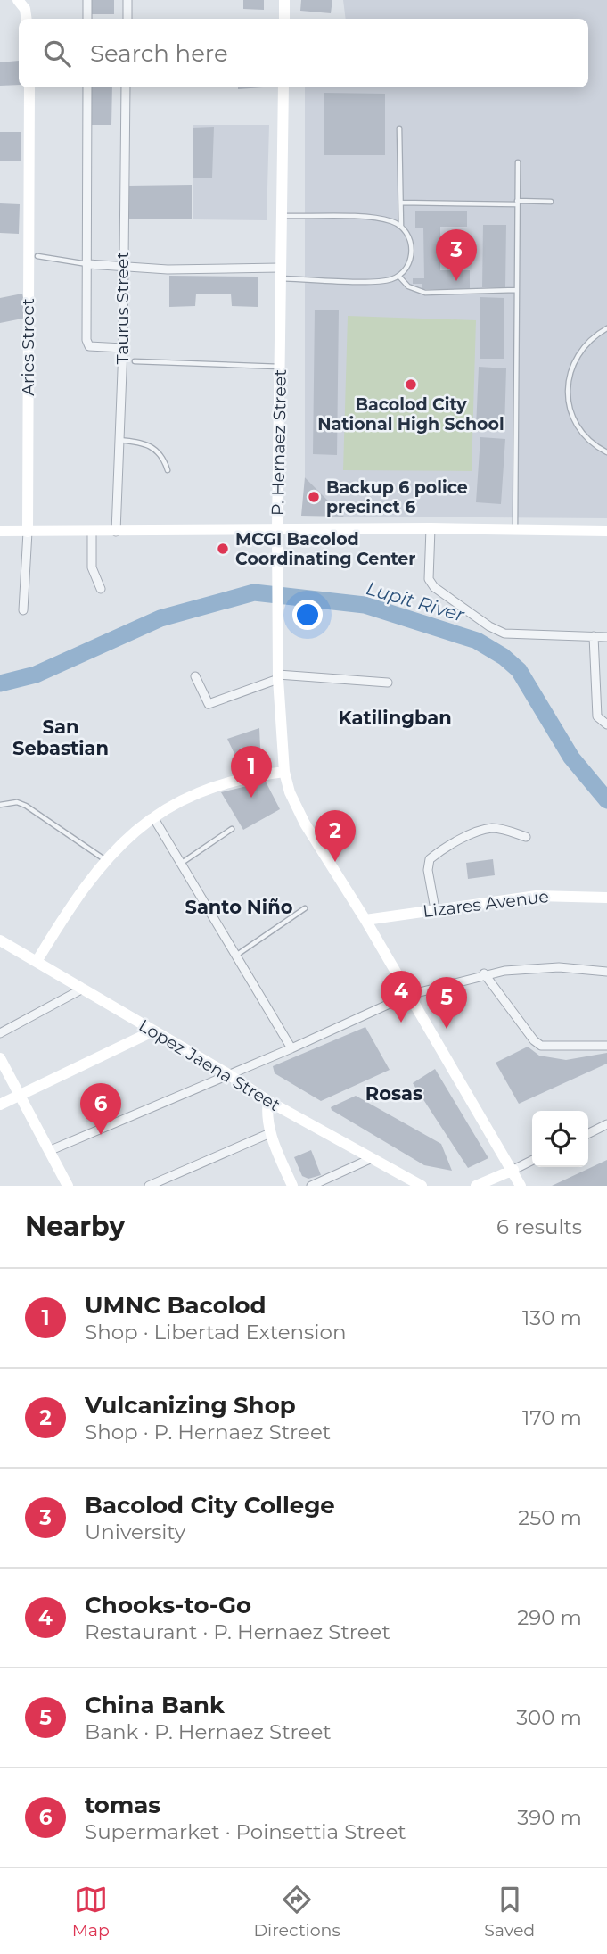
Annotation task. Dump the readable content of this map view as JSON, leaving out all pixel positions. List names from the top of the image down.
{
  "streets": {
    "main road": [
      "Aries Street",
      "P. Hernaez Street",
      "Lizares Avenue",
      "Lopez Jaena Street"
    ],
    "street": ["Taurus Street"]
  },
  "crossings": [
    ["P. Hernaez Street", "Lizares Avenue"]
  ],
  "districts": [
    "Katilingban",
    "San Sebastian",
    "Santo Niño",
    "Rosas"
  ],
  "water": ["Lupit River"],
  "places": ["Bacolod City National High School", "Backup 6 police precinct 6", "MCGI Bacolod Coordinating Center"],
  "page": {
    "search": "Search here",
    "pins": [
      "3",
      "1",
      "2",
      "4",
      "5",
      "6"
    ],
    "heading": ["Nearby", "6 results"],
    "list": [
      {
        "mark": "1",
        "name": "UMNC Bacolod",
        "note": "Shop · Libertad Extension",
        "value": "130 m"
      },
      {
        "mark": "2",
        "name": "Vulcanizing Shop",
        "note": "Shop · P. Hernaez Street",
        "value": "170 m"
      },
      {
        "mark": "3",
        "name": "Bacolod City College",
        "note": "University",
        "value": "250 m"
      },
      {
        "mark": "4",
        "name": "Chooks-to-Go",
        "note": "Restaurant · P. Hernaez Street",
        "value": "290 m"
      },
      {
        "mark": "5",
        "name": "China Bank",
        "note": "Bank · P. Hernaez Street",
        "value": "300 m"
      },
      {
        "mark": "6",
        "name": "tomas",
        "note": "Supermarket · Poinsettia Street",
        "value": "390 m"
      }
    ],
    "nav": ["Map", "Directions", "Saved"]
  }
}
